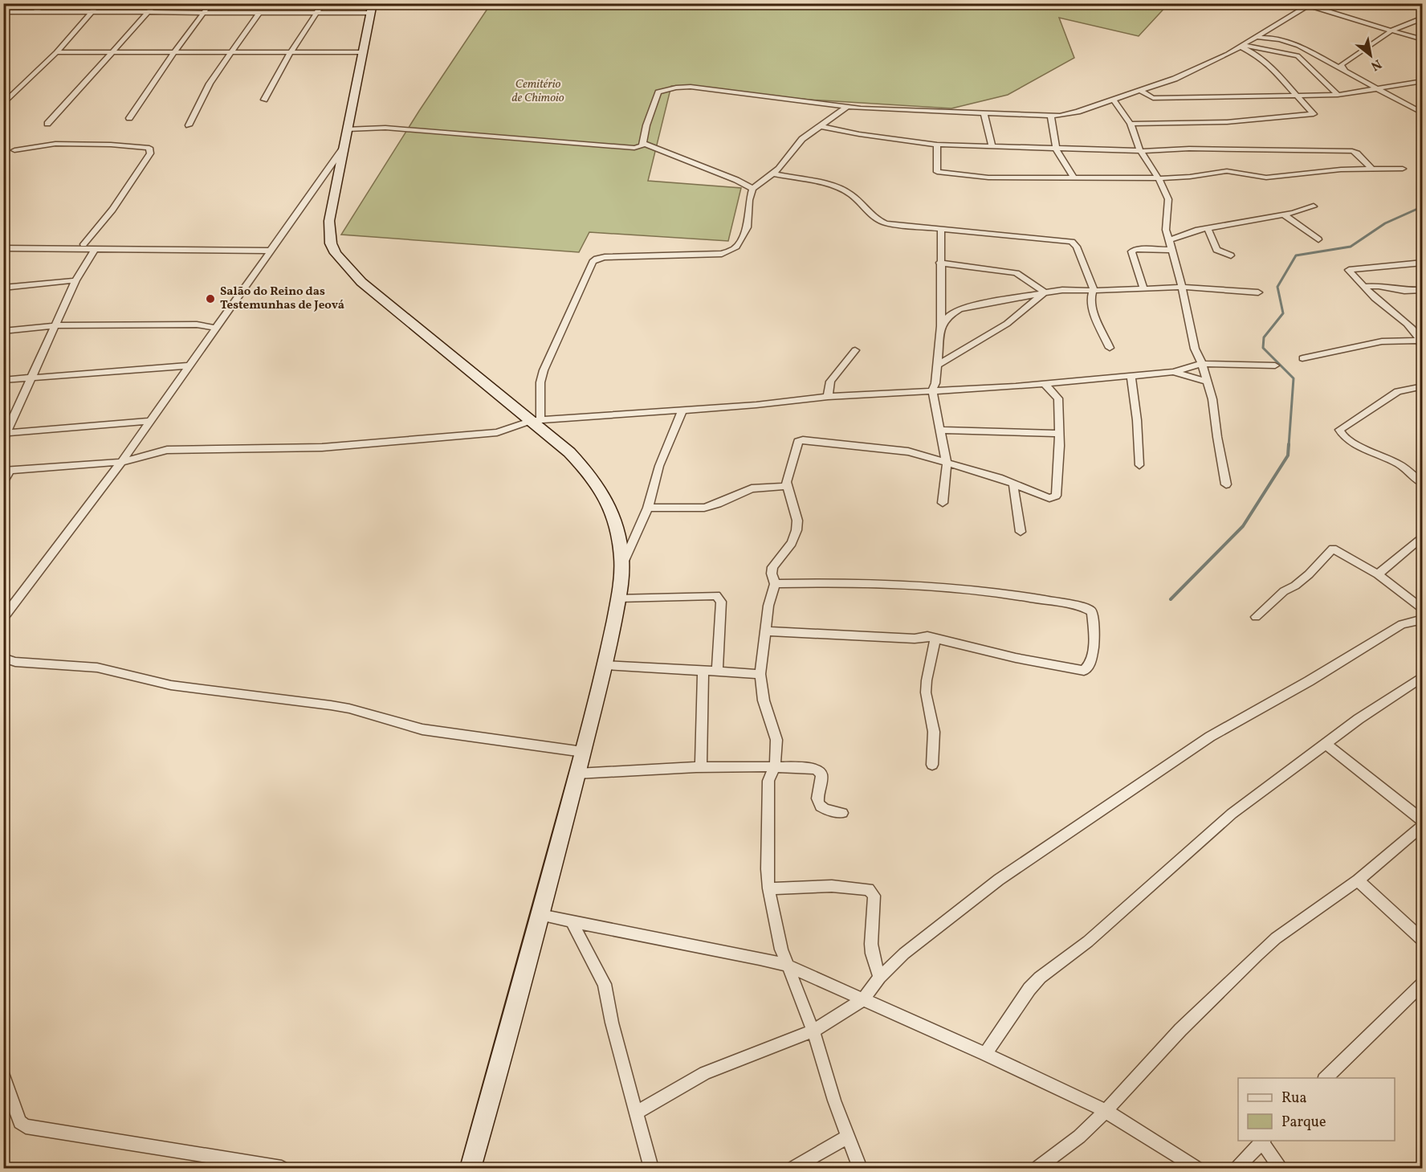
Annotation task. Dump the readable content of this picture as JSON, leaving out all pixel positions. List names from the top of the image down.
{
  "parks": ["Cemitério de Chimoio"],
  "places": ["Salão do Reino das Testemunhas de Jeová"],
  "legend": ["Rua", "Parque"],
  "north": "bottom right"
}
